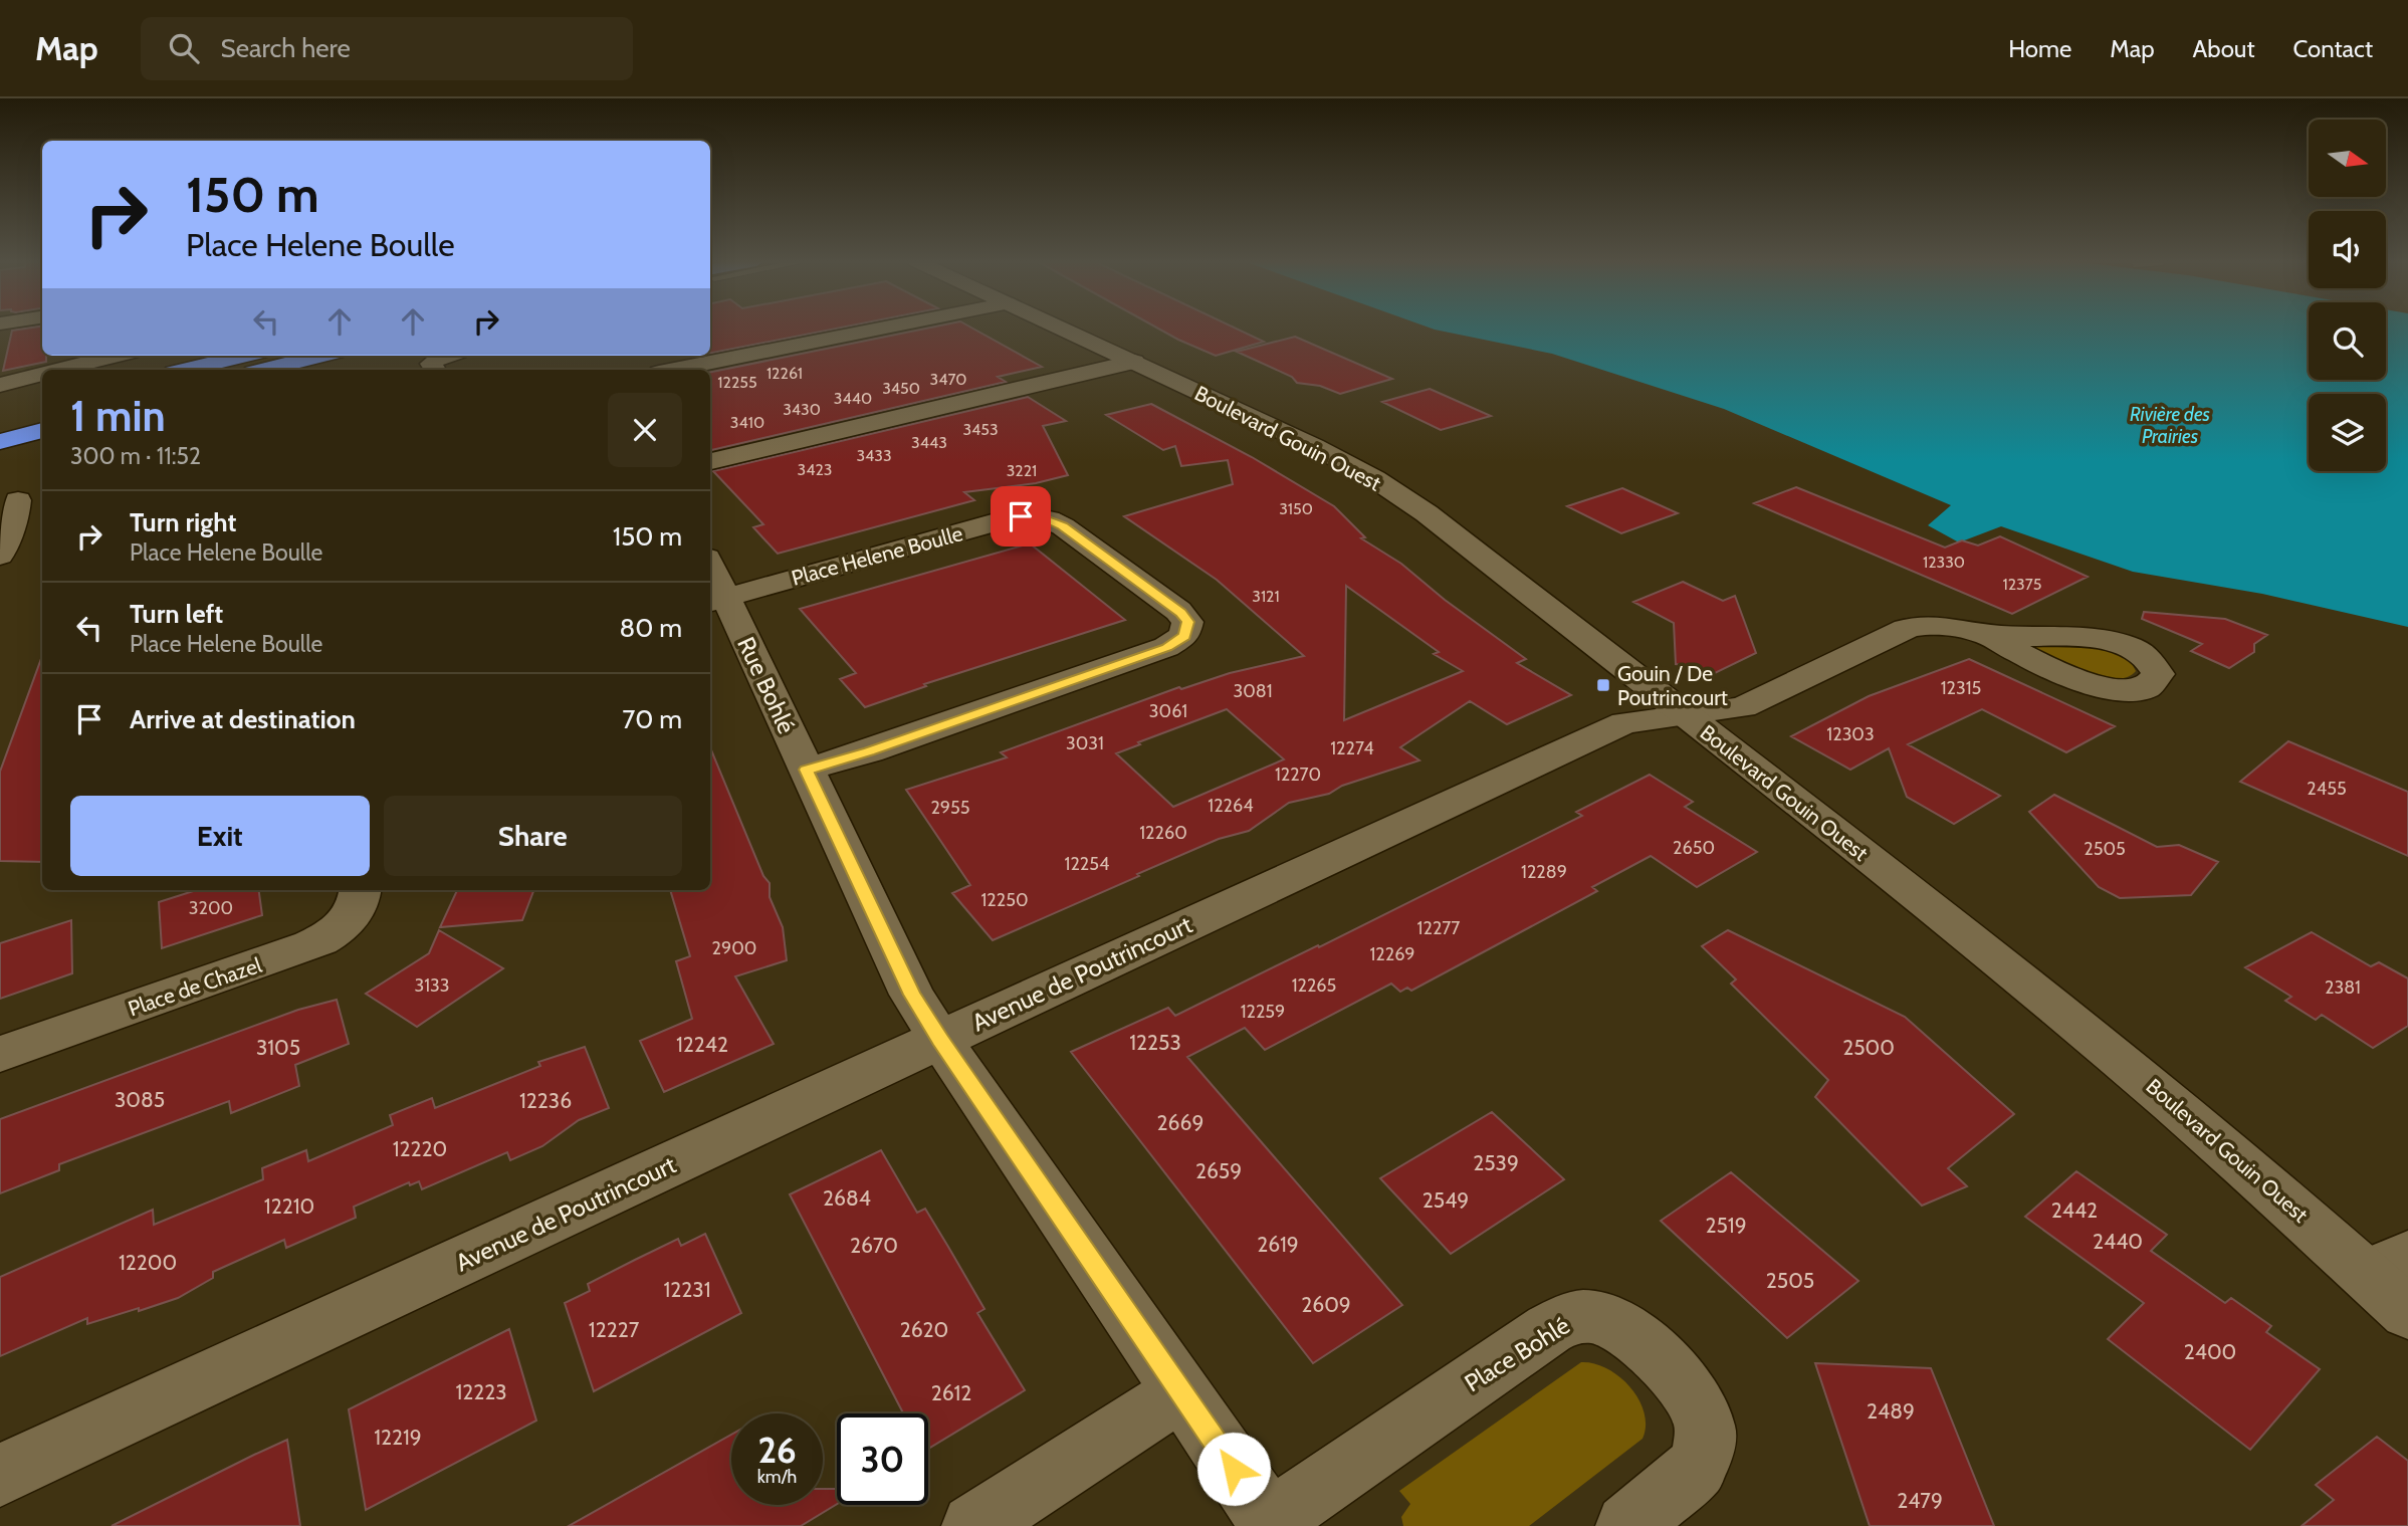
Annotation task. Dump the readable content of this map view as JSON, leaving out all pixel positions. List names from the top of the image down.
{
  "streets": {
    "street": [
      "Boulevard Gouin Ouest",
      "Place Helene Boulle",
      "Rue Bohlé",
      "Avenue de Poutrincourt",
      "Place de Chazel",
      "Place Bohlé"
    ]
  },
  "crossings": [
    ["Boulevard Gouin Ouest", "Avenue de Poutrincourt"],
    ["Place Helene Boulle", "Rue Bohlé"],
    ["Rue Bohlé", "Avenue de Poutrincourt"],
    ["Rue Bohlé", "Place Bohlé"]
  ],
  "water": ["Rivière des Prairies"],
  "places": {
    "transit": ["Gouin / De Poutrincourt"]
  },
  "house_numbers": [
    "12261",
    "3470",
    "12255",
    "3450",
    "3440",
    "3430",
    "3410",
    "3453",
    "3443",
    "3433",
    "3423",
    "3221",
    "3150",
    "12330",
    "12375",
    "3121",
    "12315",
    "3081",
    "3061",
    "12303",
    "3031",
    "12274",
    "12270",
    "2455",
    "12264",
    "2955",
    "12260",
    "2650",
    "2505",
    "12254",
    "12289",
    "12250",
    "3200",
    "12277",
    "2900",
    "12269",
    "3133",
    "12265",
    "2381",
    "12259",
    "12253",
    "12242",
    "3105",
    "2500",
    "3085",
    "12236",
    "2669",
    "12220",
    "2539",
    "2659",
    "2684",
    "2549",
    "12210",
    "2442",
    "2519",
    "2440",
    "2619",
    "2670",
    "12200",
    "2505",
    "12231",
    "2609",
    "12227",
    "2620",
    "2400",
    "12223",
    "2612",
    "2489",
    "12219",
    "2479"
  ],
  "north": "right",
  "page": {
    "header": "Map",
    "search": "Search here",
    "nav": [
      "Home",
      "Map",
      "About",
      "Contact"
    ],
    "turn": ["150 m", "Place Helene Boulle"],
    "heading": ["1 min", "300 m · 11:52"],
    "list": [
      {
        "name": "Turn right",
        "note": "Place Helene Boulle",
        "value": "150 m"
      },
      {
        "name": "Turn left",
        "note": "Place Helene Boulle",
        "value": "80 m"
      },
      {
        "name": "Arrive at destination",
        "value": "70 m"
      }
    ],
    "buttons": ["Exit", "Share"],
    "speed": "26 km/h",
    "limit": "30"
  }
}
